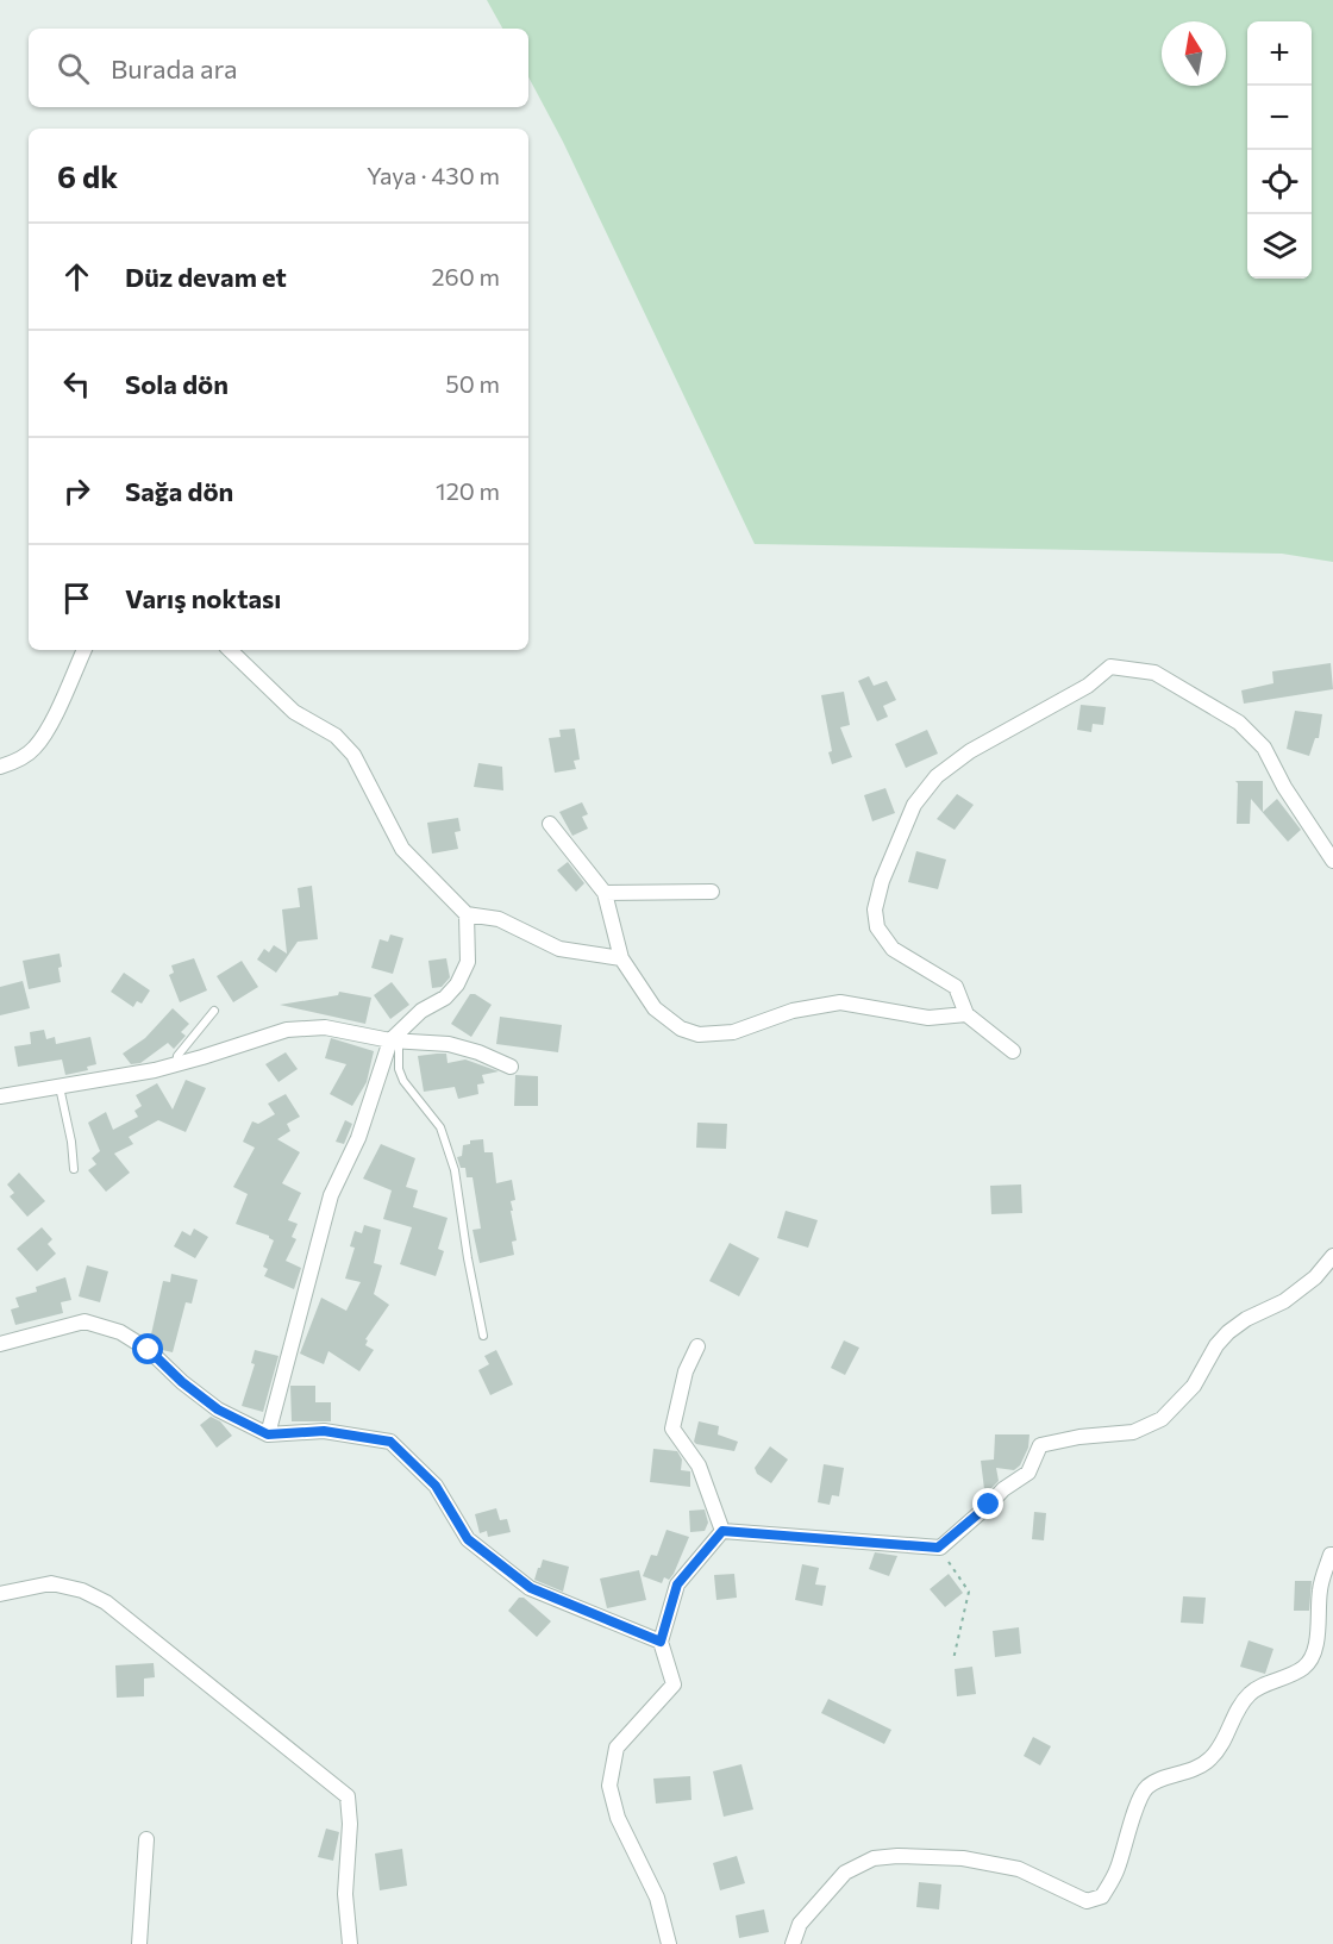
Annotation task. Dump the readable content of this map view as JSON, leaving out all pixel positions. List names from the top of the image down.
{
  "north": "top",
  "page": {
    "map_buttons": ["+", "−"],
    "search": "Burada ara",
    "heading": ["6 dk", "Yaya · 430 m"],
    "list": [
      ["Düz devam et", "260 m"],
      ["Sola dön", "50 m"],
      ["Sağa dön", "120 m"],
      "Varış noktası"
    ]
  }
}
